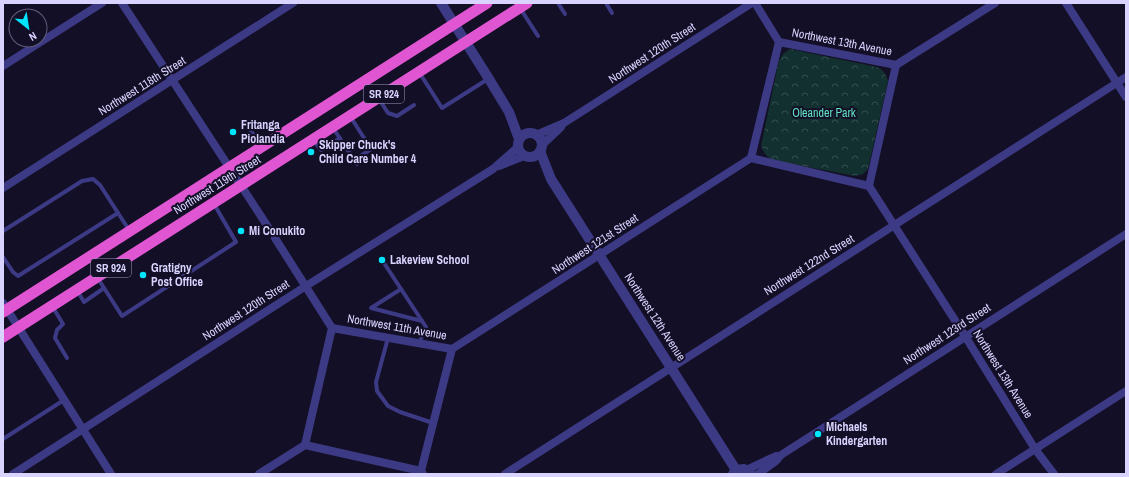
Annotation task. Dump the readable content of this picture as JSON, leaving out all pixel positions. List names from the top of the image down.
{
  "streets": {
    "highway": ["SR 924", "Northwest 119th Street"],
    "street": [
      "Northwest 13th Avenue",
      "Northwest 120th Street",
      "Northwest 118th Street",
      "Northwest 121st Street",
      "Northwest 122nd Street",
      "Northwest 12th Avenue",
      "Northwest 11th Avenue",
      "Northwest 123rd Street"
    ]
  },
  "crossings": [
    ["Northwest 13th Avenue", "Northwest 121st Street"],
    ["Northwest 13th Avenue", "Northwest 122nd Street"],
    ["Northwest 13th Avenue", "Northwest 123rd Street"],
    ["Northwest 120th Street", "Northwest 12th Avenue"],
    ["Northwest 120th Street", "Northwest 11th Avenue"],
    ["Northwest 121st Street", "Northwest 12th Avenue"],
    ["Northwest 121st Street", "Northwest 11th Avenue"],
    ["Northwest 122nd Street", "Northwest 12th Avenue"],
    ["Northwest 12th Avenue", "Northwest 123rd Street"]
  ],
  "parks": ["Oleander Park"],
  "places": [
    "Fritanga Piolandia",
    "Skipper Chuck's Child Care Number 4",
    "Mi Conukito",
    "Lakeview School",
    "Gratigny Post Office",
    "Michaels Kindergarten"
  ],
  "north": "bottom right"
}
